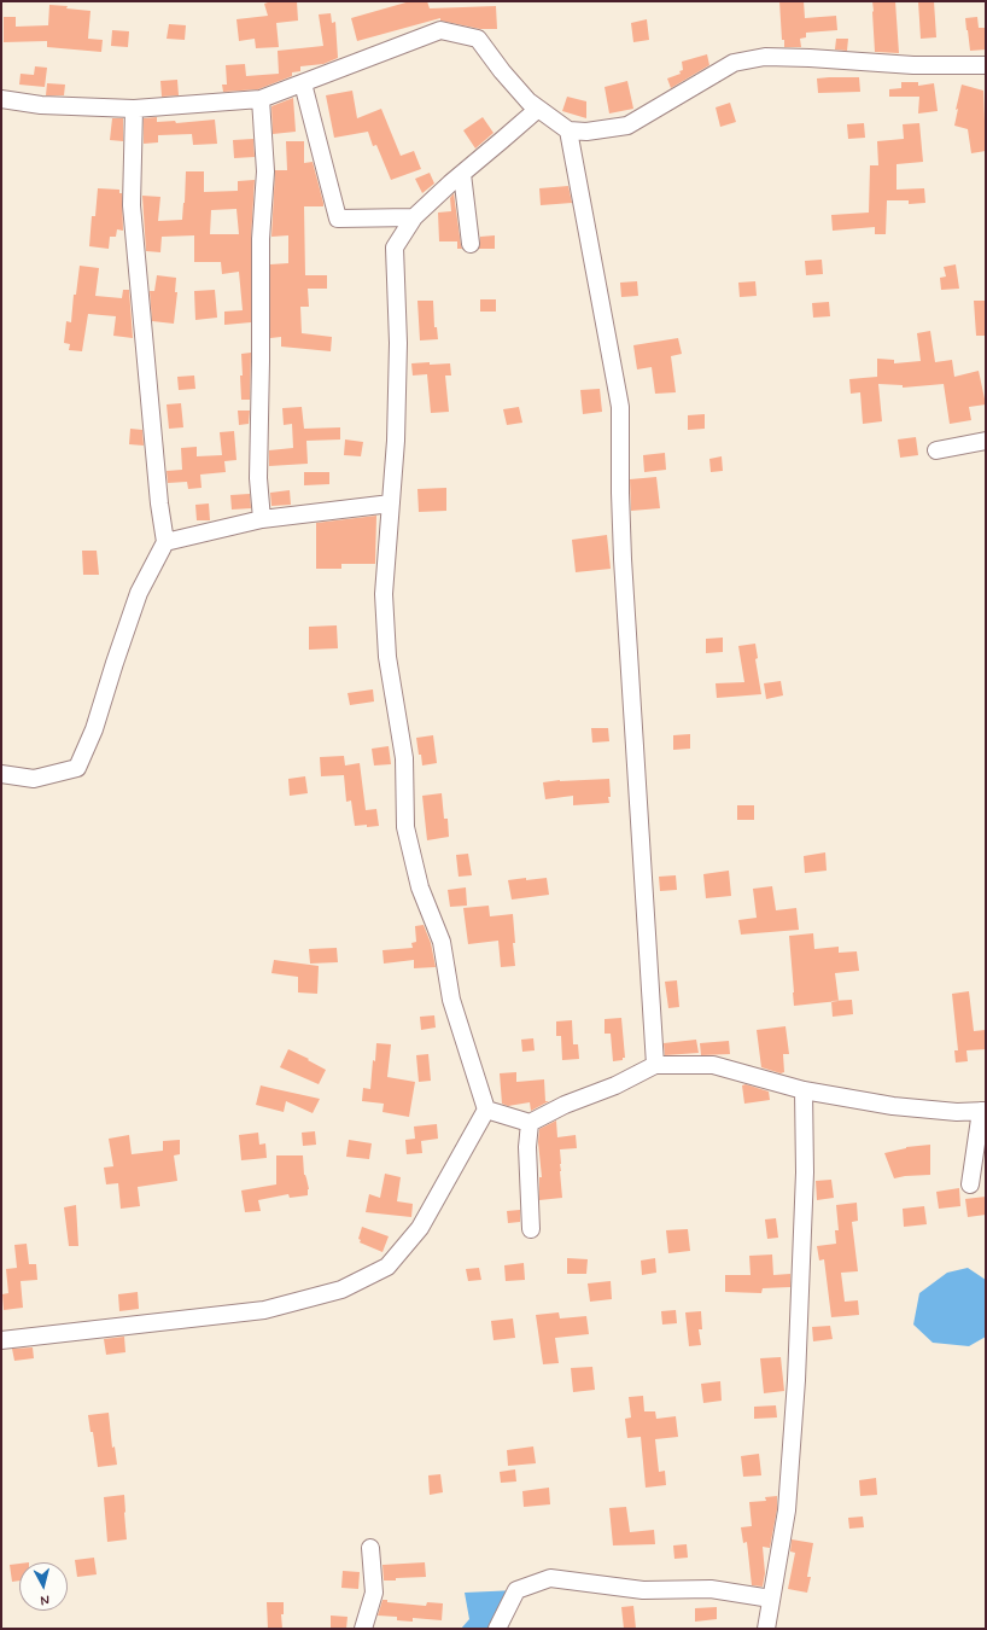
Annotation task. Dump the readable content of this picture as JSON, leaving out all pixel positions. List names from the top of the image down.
{
  "north": "bottom"
}
